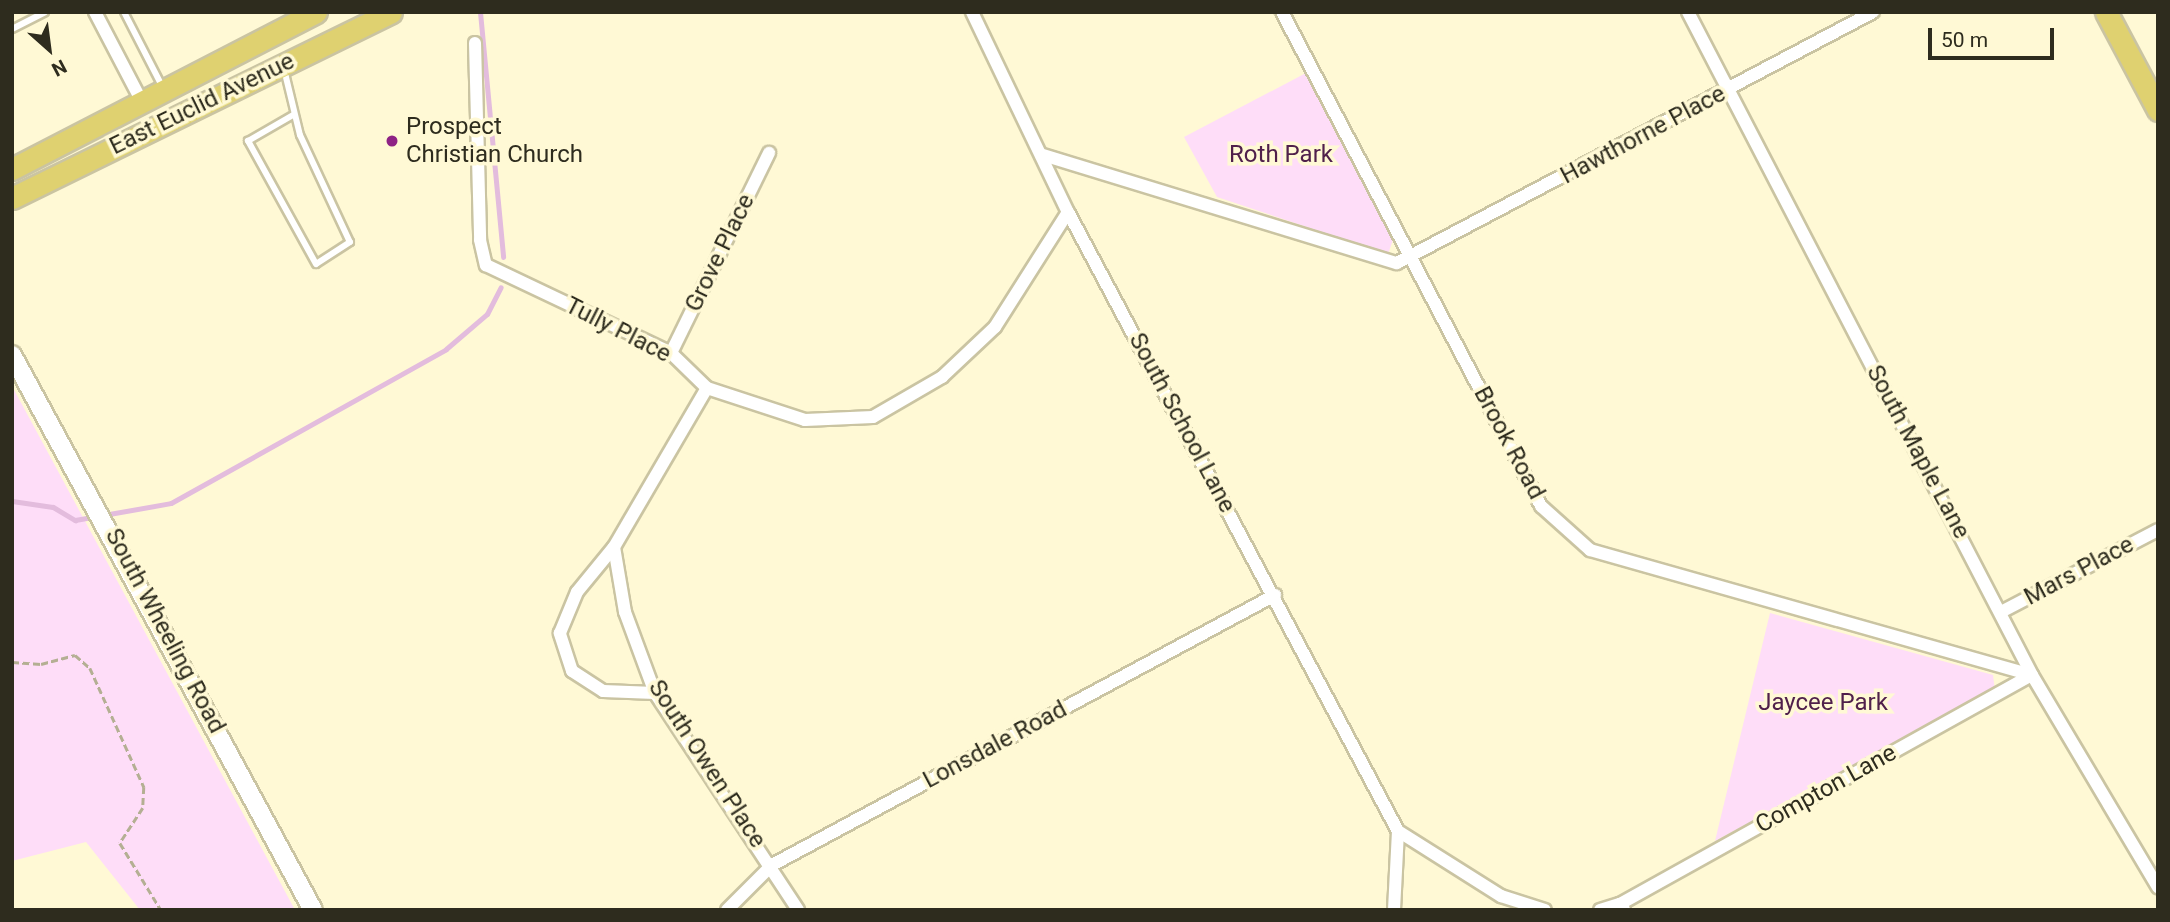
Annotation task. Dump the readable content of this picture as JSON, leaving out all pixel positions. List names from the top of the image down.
{
  "streets": {
    "main road": ["East Euclid Avenue"],
    "street": [
      "Hawthorne Place",
      "Grove Place",
      "Tully Place",
      "South School Lane",
      "Brook Road",
      "South Maple Lane",
      "Mars Place",
      "South Wheeling Road",
      "Lonsdale Road",
      "South Owen Place",
      "Compton Lane"
    ]
  },
  "crossings": [
    ["Hawthorne Place", "Brook Road"],
    ["Hawthorne Place", "South Maple Lane"],
    ["Grove Place", "Tully Place"],
    ["Tully Place", "South School Lane"],
    ["South School Lane", "Lonsdale Road"],
    ["Brook Road", "South Maple Lane"],
    ["Brook Road", "Compton Lane"],
    ["South Maple Lane", "Mars Place"],
    ["South Maple Lane", "Compton Lane"],
    ["Lonsdale Road", "South Owen Place"]
  ],
  "parks": ["Roth Park", "Jaycee Park"],
  "places": ["Prospect Christian Church"],
  "scale_bar": "50 m",
  "north": "bottom right"
}
